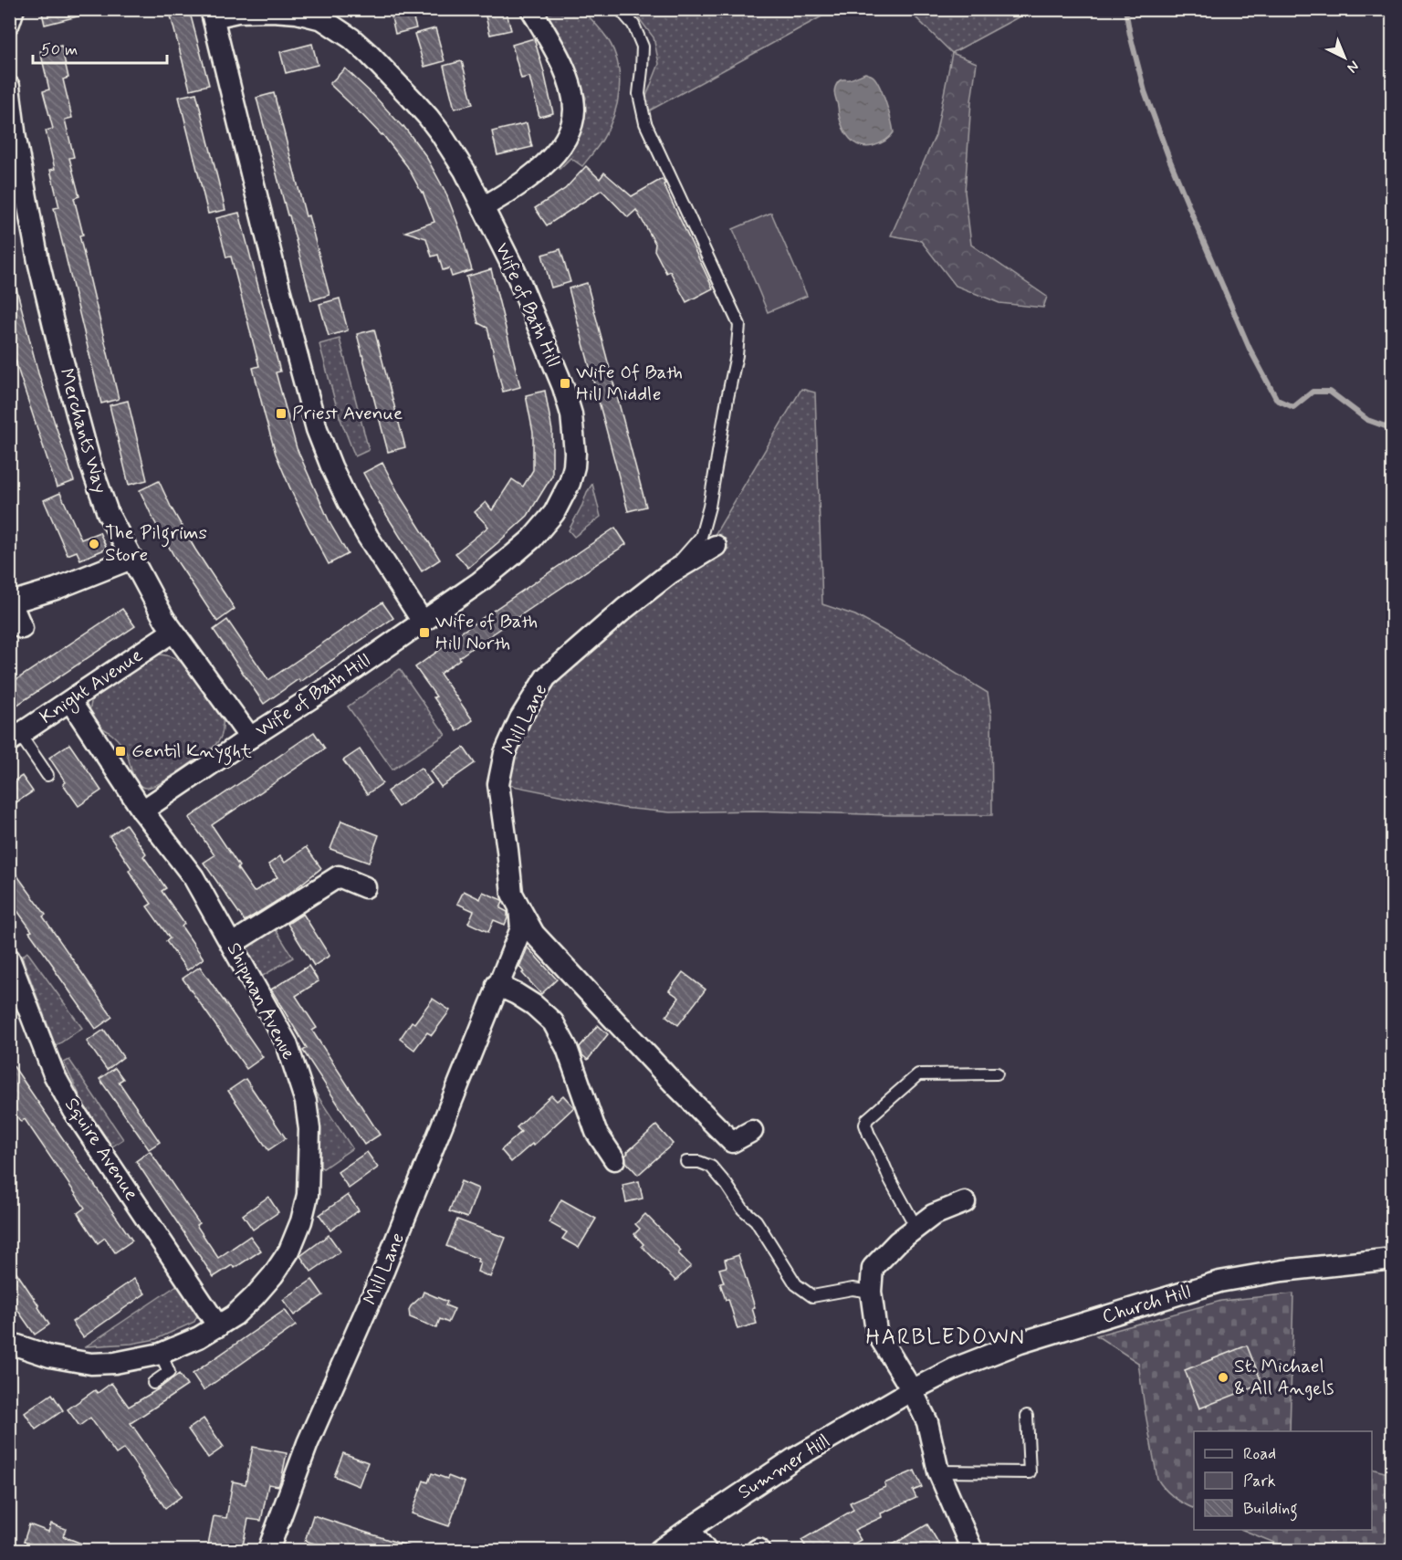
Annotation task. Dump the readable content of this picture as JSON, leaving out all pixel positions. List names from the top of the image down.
{
  "streets": {
    "street": [
      "Wife of Bath Hill",
      "Merchants Way",
      "Knight Avenue",
      "Mill Lane",
      "Shipman Avenue",
      "Squire Avenue",
      "Church Hill",
      "Summer Hill"
    ]
  },
  "crossings": [
    ["Wife of Bath Hill", "Merchants Way"],
    ["Wife of Bath Hill", "Shipman Avenue"],
    ["Merchants Way", "Knight Avenue"],
    ["Knight Avenue", "Shipman Avenue"],
    ["Shipman Avenue", "Squire Avenue"],
    ["Church Hill", "Summer Hill"]
  ],
  "districts": ["HARBLEDOWN"],
  "places": {
    "transit": [
      "Wife Of Bath Hill Middle",
      "Priest Avenue",
      "Wife of Bath Hill North",
      "Gentil Knyght"
    ],
    "other": ["The Pilgrims Store", "St. Michael & All Angels"]
  },
  "legend": ["Road", "Park", "Building"],
  "scale_bar": "50 m",
  "north": "bottom right"
}
